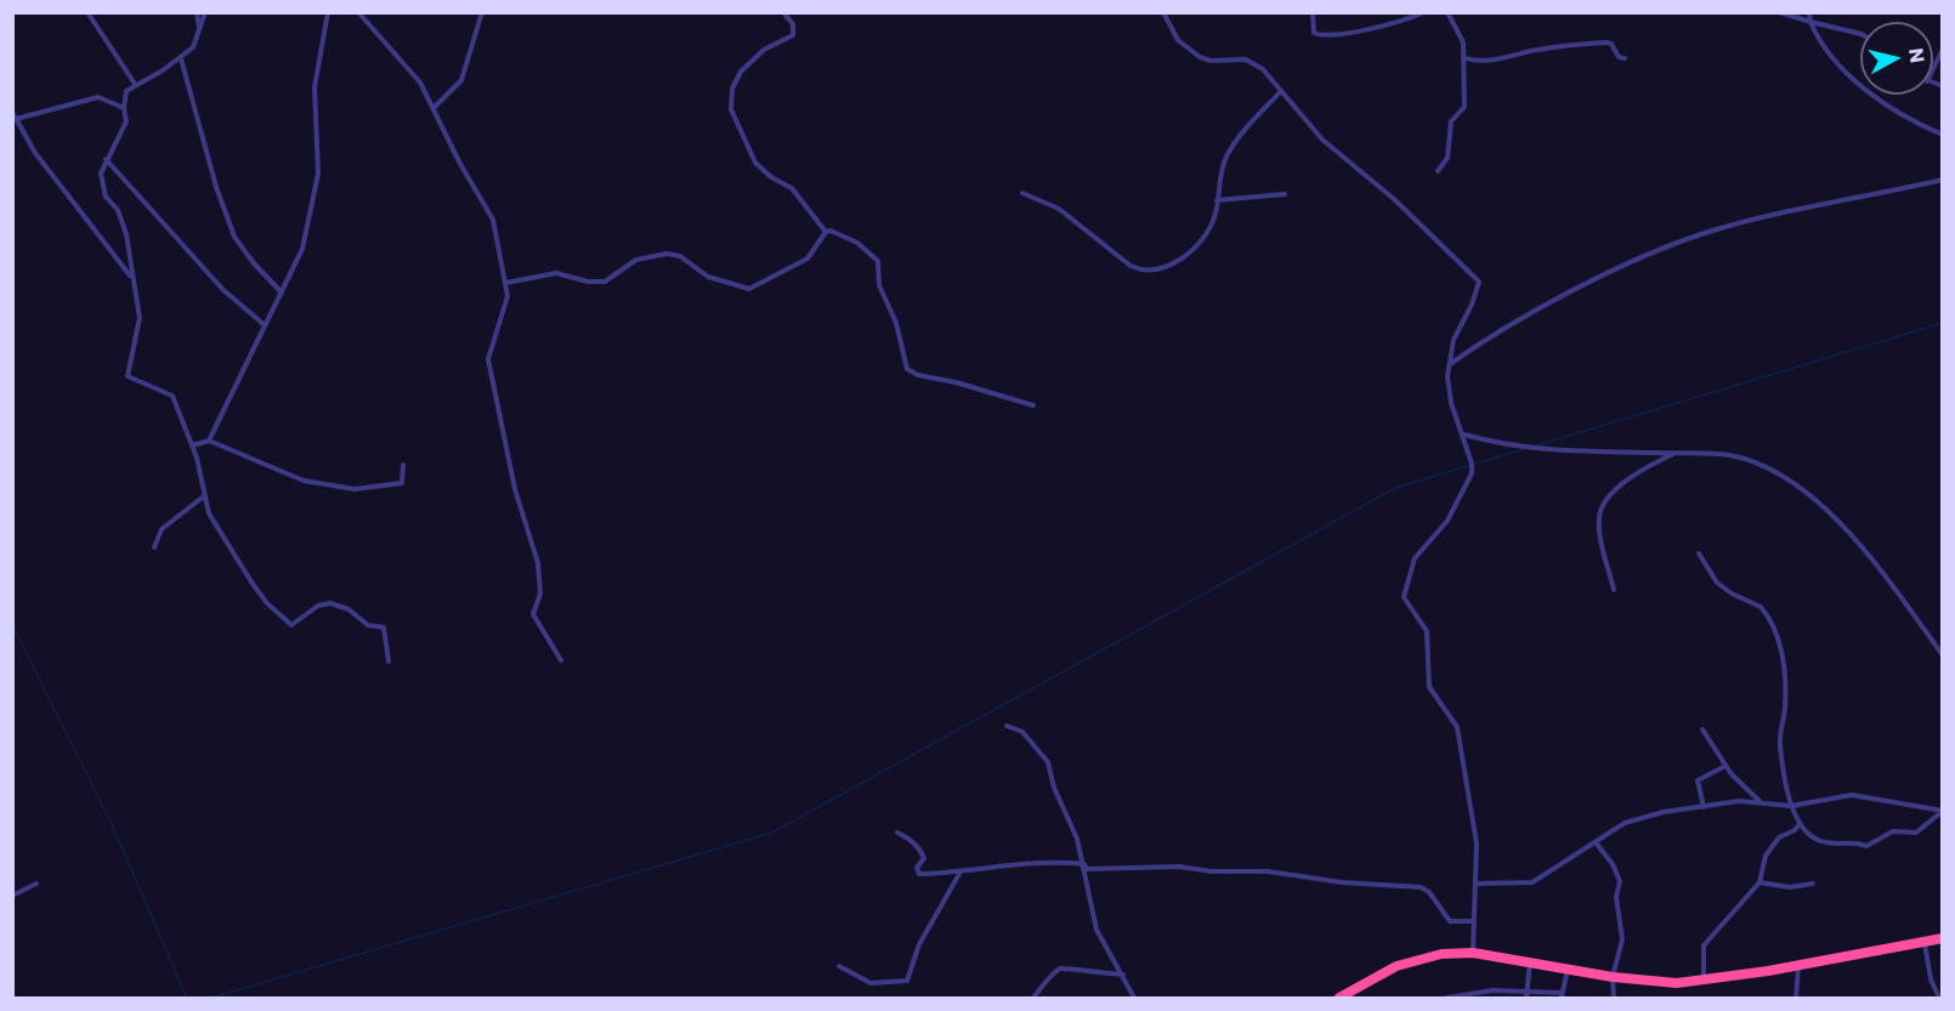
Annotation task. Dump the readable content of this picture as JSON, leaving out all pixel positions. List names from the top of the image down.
{
  "north": "right"
}
